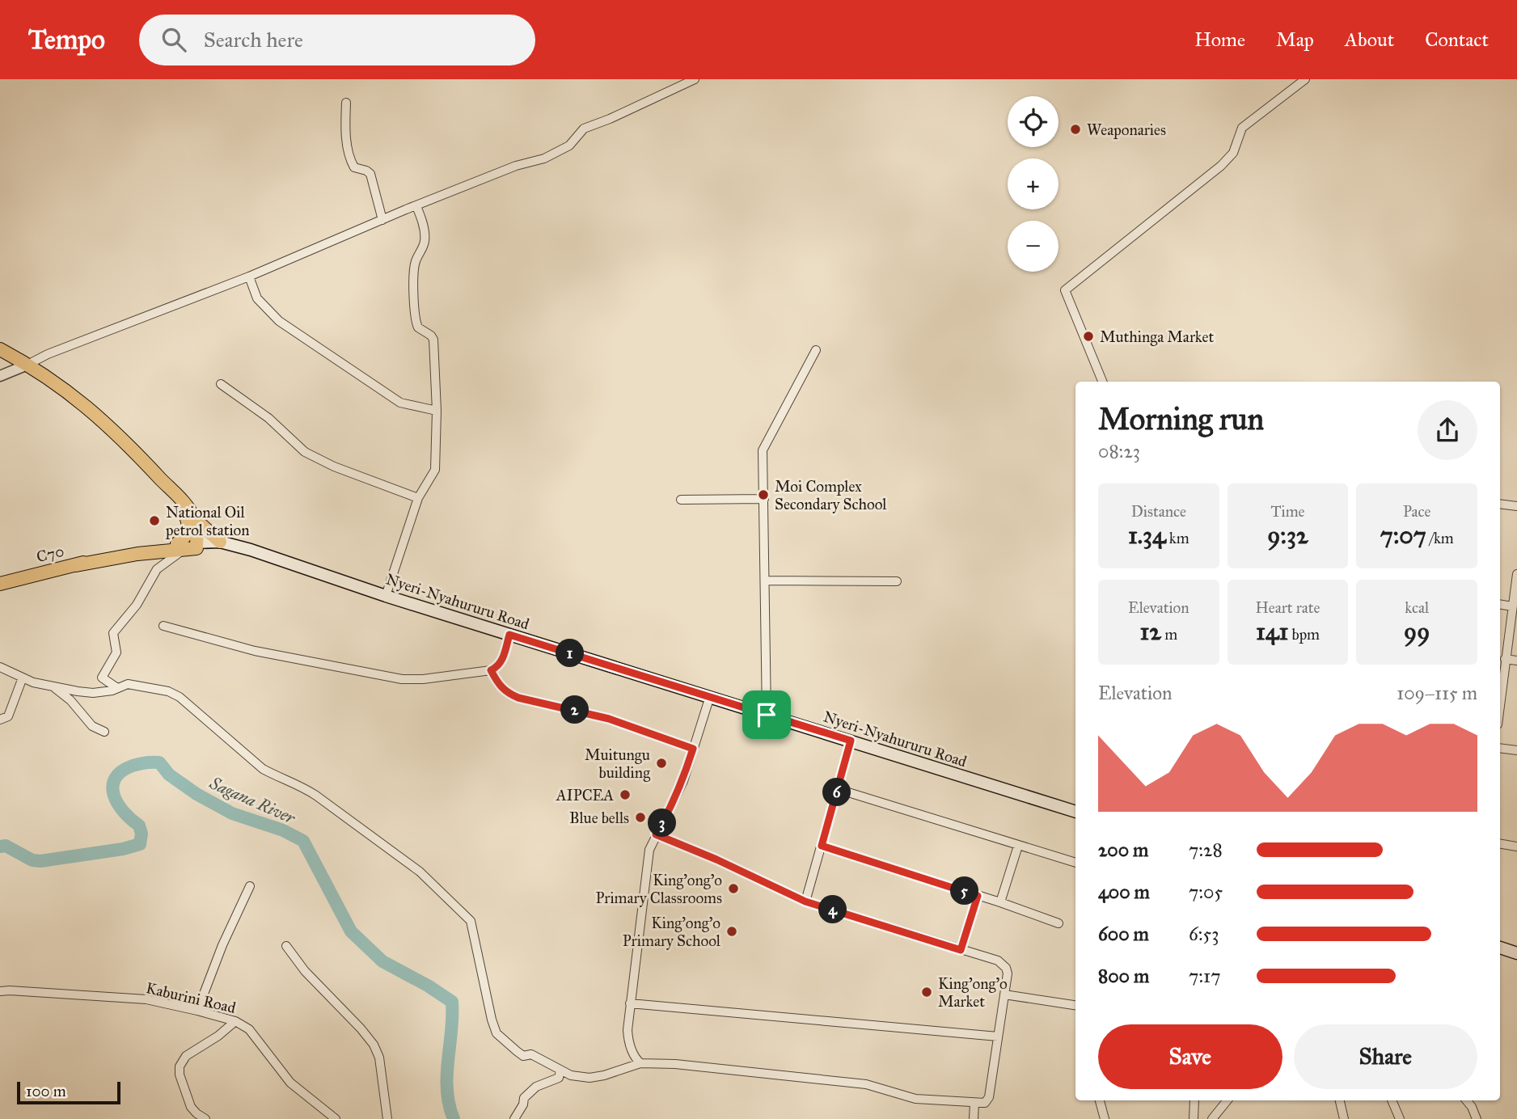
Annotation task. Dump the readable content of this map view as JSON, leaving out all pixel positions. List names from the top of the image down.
{
  "streets": {
    "highway": ["C70"],
    "main road": ["Nyeri-Nyahururu Road"],
    "street": ["Kaburini Road"]
  },
  "crossings": [
    ["C70", "Nyeri-Nyahururu Road"]
  ],
  "water": ["Sagana River"],
  "places": [
    "Weaponaries",
    "Muthinga Market",
    "Moi Complex Secondary School",
    "National Oil petrol station",
    "Muitungu building",
    "AIPCEA",
    "Blue bells",
    "King'ong'o Primary Classrooms",
    "King'ong'o Primary School",
    "King'ong'o Market"
  ],
  "scale_bar": "100 m",
  "page": {
    "header": "Tempo",
    "search": "Search here",
    "nav": [
      "Home",
      "Map",
      "About",
      "Contact"
    ],
    "map_buttons": ["+", "−"],
    "heading": ["Morning run", "08:23"],
    "stats": [
      ["Distance", "1.34 km"],
      ["Time", "9:32"],
      ["Pace", "7:07 /km"],
      ["Elevation", "12 m"],
      ["Heart rate", "141 bpm"],
      ["kcal", "99"]
    ],
    "pins": [
      "1",
      "2",
      "6",
      "3",
      "5",
      "4"
    ],
    "chart": ["Elevation", "109–115 m"],
    "list": [
      {
        "name": "200 m",
        "note": "7:28"
      },
      {
        "name": "400 m",
        "note": "7:05"
      },
      {
        "name": "600 m",
        "note": "6:53"
      },
      {
        "name": "800 m",
        "note": "7:17"
      }
    ],
    "buttons": ["Save", "Share"],
    "scale": "100 m"
  }
}
